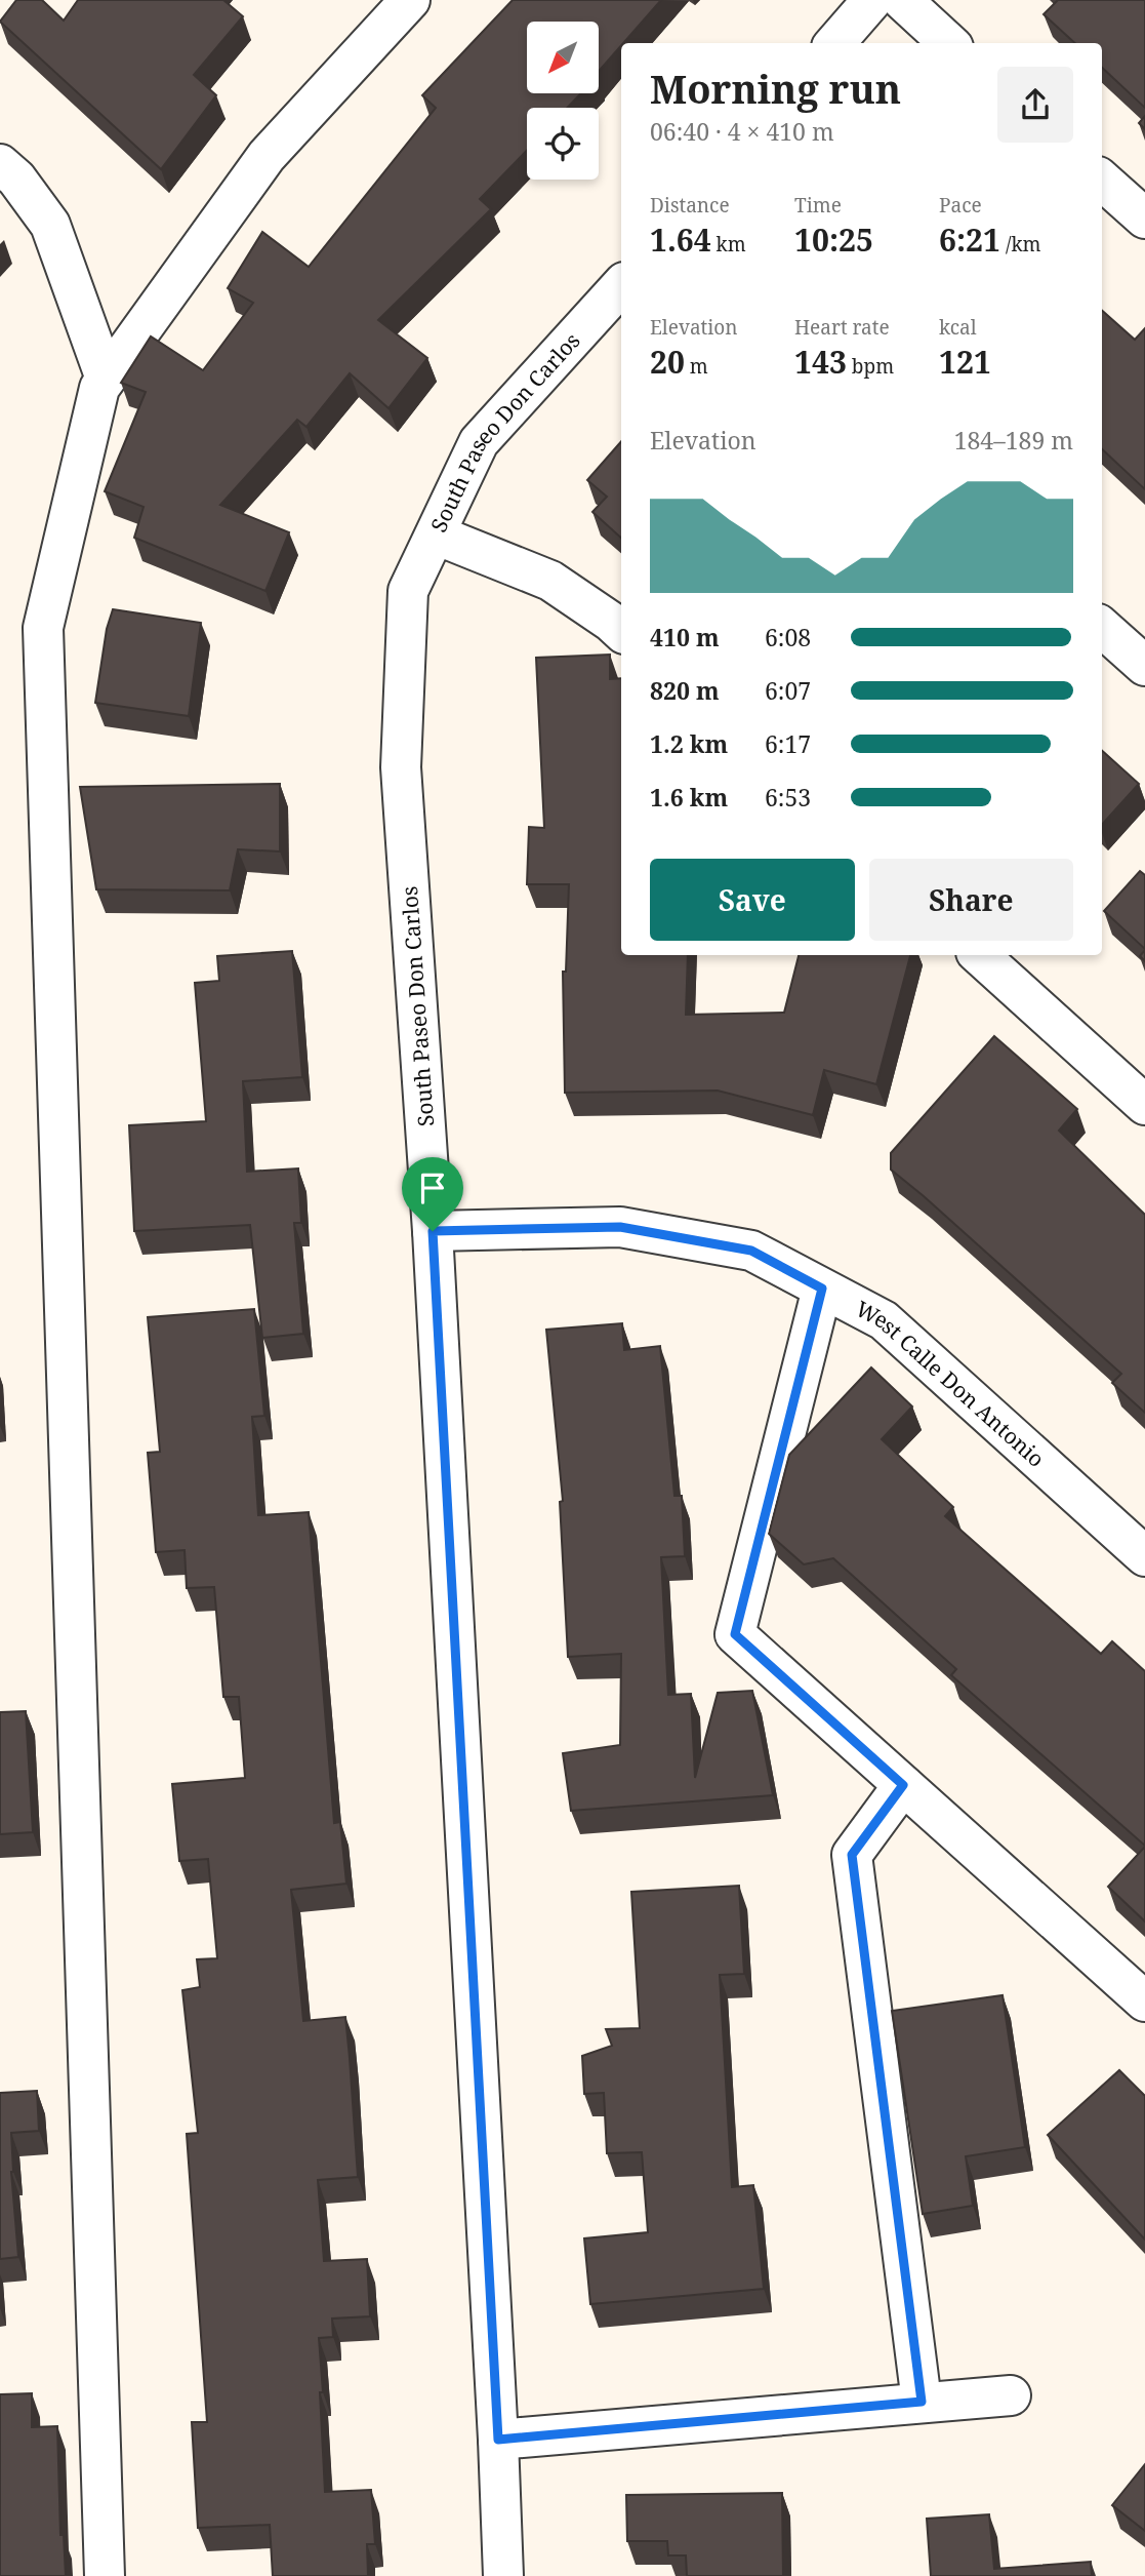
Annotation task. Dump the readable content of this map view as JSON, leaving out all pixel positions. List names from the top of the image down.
{
  "streets": {
    "street": ["South Paseo Don Carlos", "West Calle Don Antonio"]
  },
  "crossings": [
    ["South Paseo Don Carlos", "West Calle Don Antonio"]
  ],
  "north": "bottom left",
  "page": {
    "heading": ["Morning run", "06:40 · 4 × 410 m"],
    "stats": [
      ["Distance", "1.64 km"],
      ["Time", "10:25"],
      ["Pace", "6:21 /km"],
      ["Elevation", "20 m"],
      ["Heart rate", "143 bpm"],
      ["kcal", "121"]
    ],
    "chart": ["Elevation", "184–189 m"],
    "list": [
      {
        "name": "410 m",
        "note": "6:08"
      },
      {
        "name": "820 m",
        "note": "6:07"
      },
      {
        "name": "1.2 km",
        "note": "6:17"
      },
      {
        "name": "1.6 km",
        "note": "6:53"
      }
    ],
    "buttons": ["Save", "Share"]
  }
}
